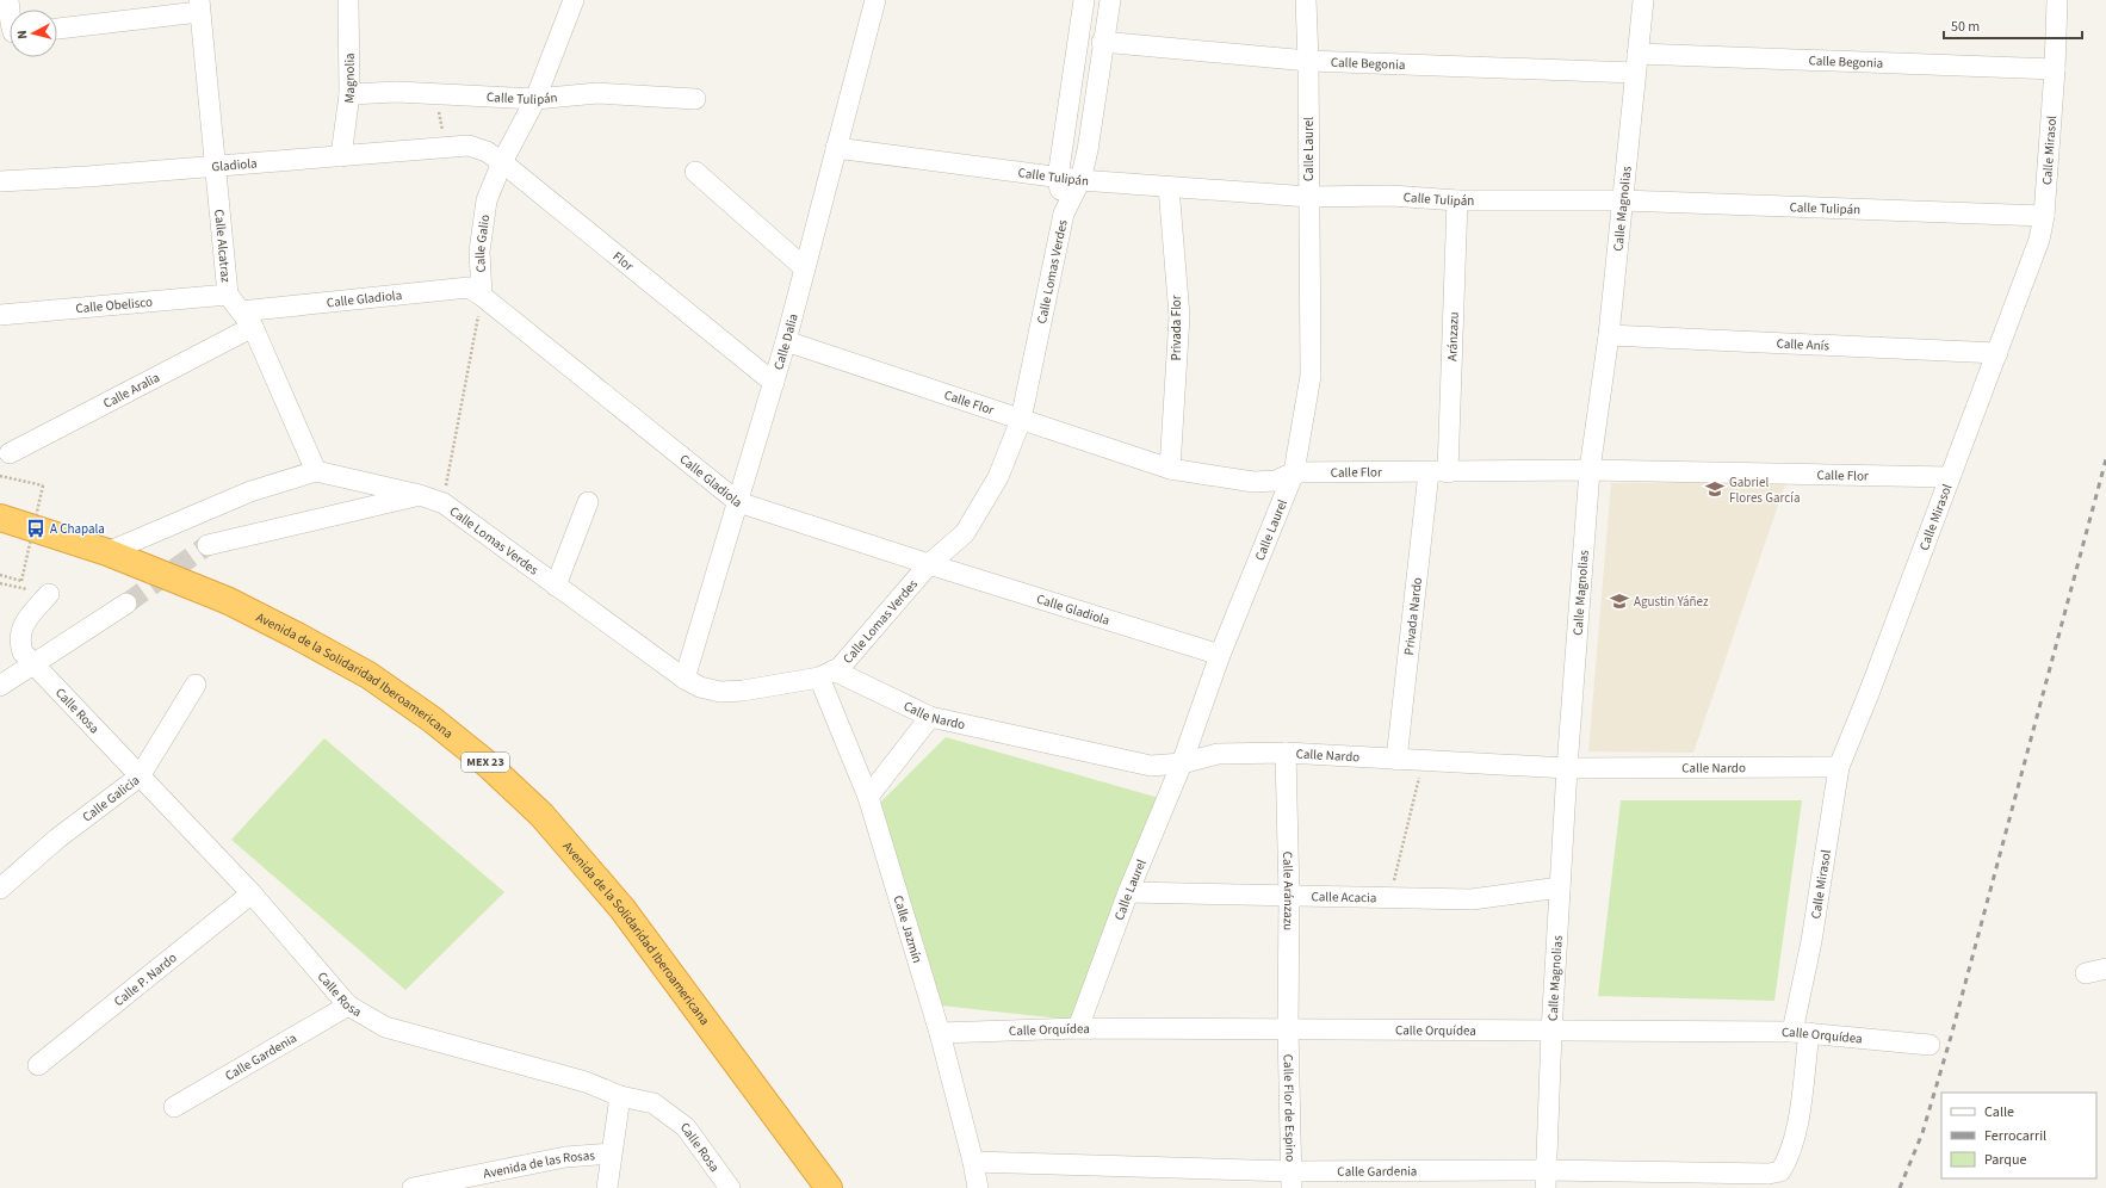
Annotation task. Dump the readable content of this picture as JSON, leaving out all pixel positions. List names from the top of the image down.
{
  "streets": {
    "highway": ["Avenida de la Solidaridad Iberoamericana", "MEX 23"],
    "street": [
      "Calle Begonia",
      "Magnolia",
      "Calle Tulipán",
      "Calle Laurel",
      "Calle Mirasol",
      "Gladiola",
      "Calle Magnolias",
      "Calle Galio",
      "Calle Alcatraz",
      "Flor",
      "Calle Lomas Verdes",
      "Calle Gladiola",
      "Calle Obelisco",
      "Privada Flor",
      "Aránzazu",
      "Calle Dalia",
      "Calle Anís",
      "Calle Aralia",
      "Calle Flor",
      "Privada Nardo",
      "Calle Rosa",
      "Calle Nardo",
      "Calle Galicia",
      "Calle Aránzazu",
      "Calle Acacia",
      "Calle Jazmín",
      "Calle P. Nardo",
      "Calle Orquídea",
      "Calle Gardenia",
      "Calle Flor de Espino",
      "Avenida de las Rosas"
    ]
  },
  "crossings": [
    ["Calle Begonia", "Calle Laurel"],
    ["Calle Begonia", "Calle Mirasol"],
    ["Calle Begonia", "Calle Magnolias"],
    ["Calle Begonia", "Calle Lomas Verdes"],
    ["Magnolia", "Calle Tulipán"],
    ["Magnolia", "Gladiola"],
    ["Calle Tulipán", "Calle Laurel"],
    ["Calle Tulipán", "Calle Mirasol"],
    ["Calle Tulipán", "Calle Magnolias"],
    ["Calle Tulipán", "Calle Galio"],
    ["Calle Tulipán", "Calle Lomas Verdes"],
    ["Calle Tulipán", "Privada Flor"],
    ["Calle Tulipán", "Aránzazu"],
    ["Calle Tulipán", "Calle Dalia"],
    ["Calle Laurel", "Calle Gladiola"],
    ["Calle Laurel", "Calle Flor"],
    ["Calle Laurel", "Calle Nardo"],
    ["Calle Laurel", "Calle Acacia"],
    ["Calle Laurel", "Calle Orquídea"],
    ["Calle Mirasol", "Calle Anís"],
    ["Calle Mirasol", "Calle Flor"],
    ["Calle Mirasol", "Calle Nardo"],
    ["Calle Mirasol", "Calle Orquídea"],
    ["Calle Mirasol", "Calle Gardenia"],
    ["Gladiola", "Calle Alcatraz"],
    ["Gladiola", "Flor"],
    ["Calle Magnolias", "Calle Anís"],
    ["Calle Magnolias", "Calle Flor"],
    ["Calle Magnolias", "Calle Nardo"],
    ["Calle Magnolias", "Calle Acacia"],
    ["Calle Magnolias", "Calle Orquídea"],
    ["Calle Magnolias", "Calle Gardenia"],
    ["Calle Galio", "Flor"],
    ["Calle Galio", "Calle Gladiola"],
    ["Calle Alcatraz", "Calle Lomas Verdes"],
    ["Calle Alcatraz", "Calle Gladiola"],
    ["Calle Alcatraz", "Calle Obelisco"],
    ["Calle Alcatraz", "Calle Aralia"],
    ["Flor", "Calle Dalia"],
    ["Calle Lomas Verdes", "Calle Gladiola"],
    ["Calle Lomas Verdes", "Calle Dalia"],
    ["Calle Lomas Verdes", "Calle Flor"],
    ["Calle Lomas Verdes", "Calle Nardo"],
    ["Calle Lomas Verdes", "Calle Jazmín"],
    ["Calle Gladiola", "Calle Dalia"],
    ["Privada Flor", "Calle Flor"],
    ["Aránzazu", "Calle Flor"],
    ["Aránzazu", "Privada Nardo"],
    ["Calle Dalia", "Calle Flor"],
    ["Calle Flor", "Privada Nardo"],
    ["Privada Nardo", "Calle Nardo"],
    ["Calle Rosa", "Calle Galicia"],
    ["Calle Rosa", "Calle P. Nardo"],
    ["Calle Rosa", "Calle Gardenia"],
    ["Calle Nardo", "Calle Aránzazu"],
    ["Calle Nardo", "Calle Jazmín"],
    ["Calle Aránzazu", "Calle Acacia"],
    ["Calle Aránzazu", "Calle Orquídea"],
    ["Calle Aránzazu", "Calle Flor de Espino"],
    ["Calle Jazmín", "Calle Orquídea"],
    ["Calle Jazmín", "Calle Gardenia"],
    ["Calle Orquídea", "Calle Flor de Espino"],
    ["Calle Gardenia", "Calle Flor de Espino"]
  ],
  "places": {
    "school or university": ["Gabriel Flores García", "Agustin Yáñez"],
    "bus stop": ["A Chapala"]
  },
  "legend": ["Calle", "Ferrocarril", "Parque"],
  "scale_bar": "50 m",
  "north": "left"
}
